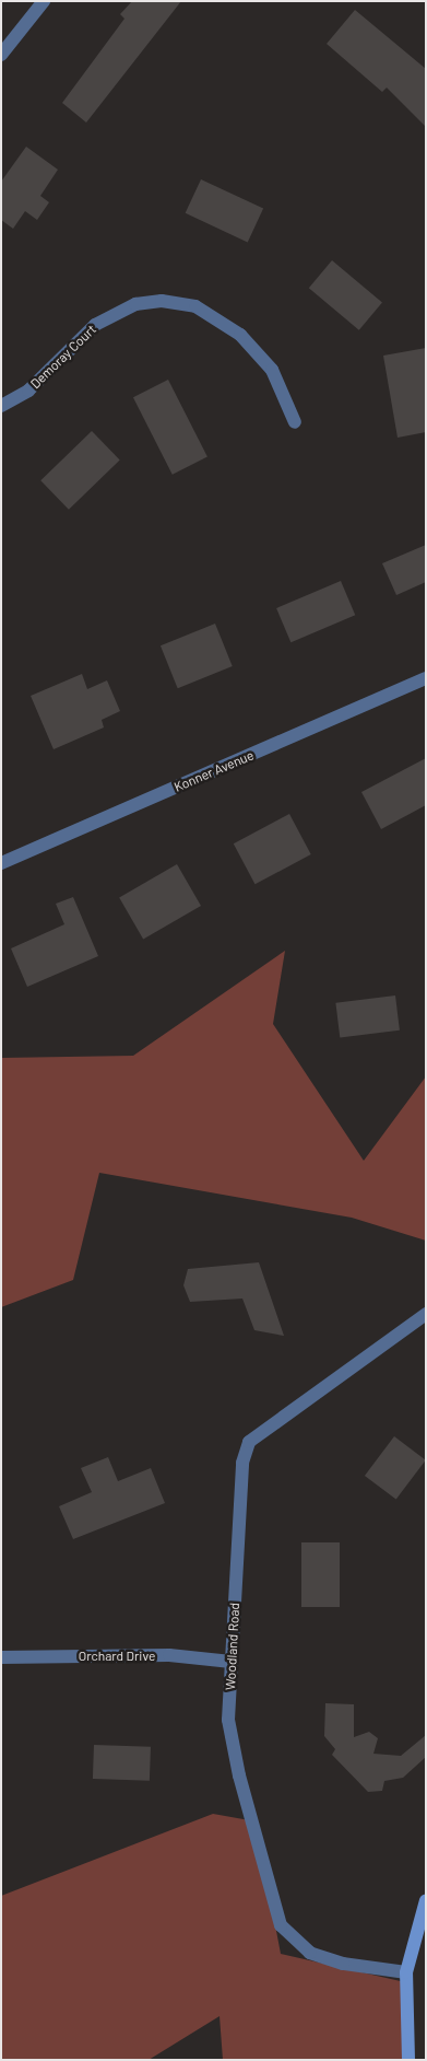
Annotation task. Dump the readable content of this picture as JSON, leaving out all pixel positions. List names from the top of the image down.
{
  "streets": {
    "street": [
      "Demoray Court",
      "Konner Avenue",
      "Woodland Road",
      "Orchard Drive"
    ]
  },
  "crossings": [
    ["Woodland Road", "Orchard Drive"]
  ]
}
